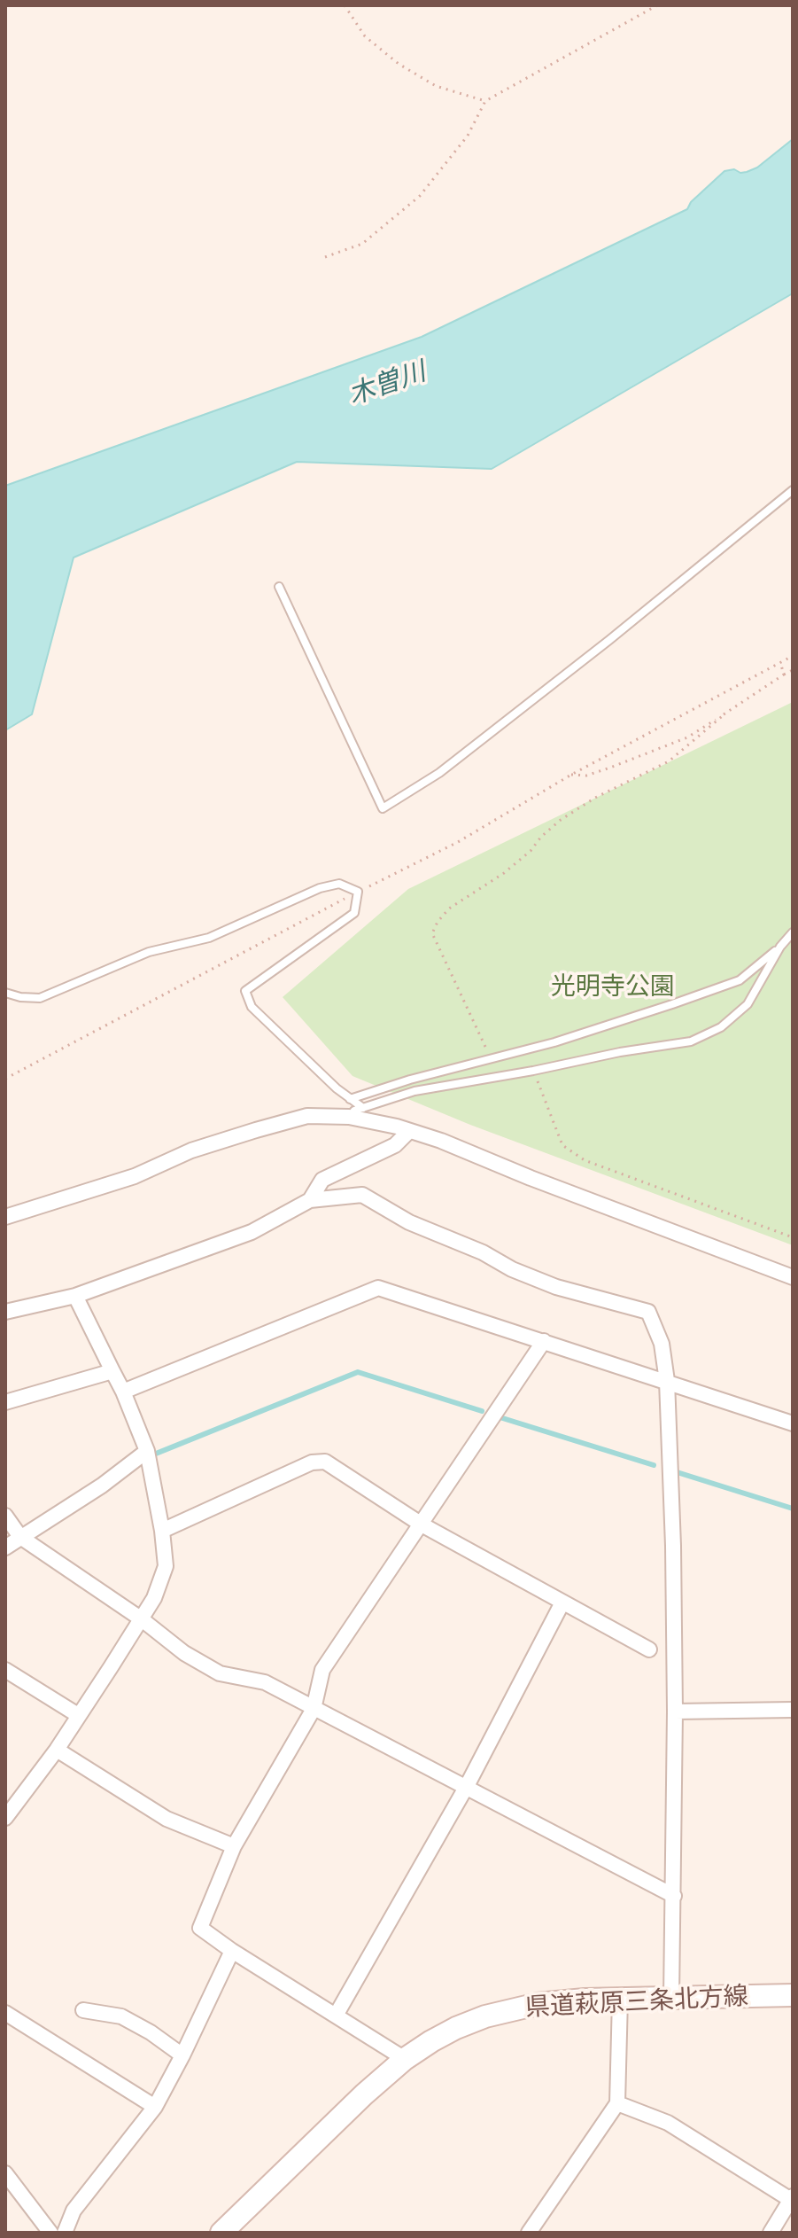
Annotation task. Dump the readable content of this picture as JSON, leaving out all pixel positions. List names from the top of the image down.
{
  "streets": {
    "main road": ["県道萩原三条北方線"]
  },
  "water": ["木曽川"],
  "parks": ["光明寺公園"]
}
